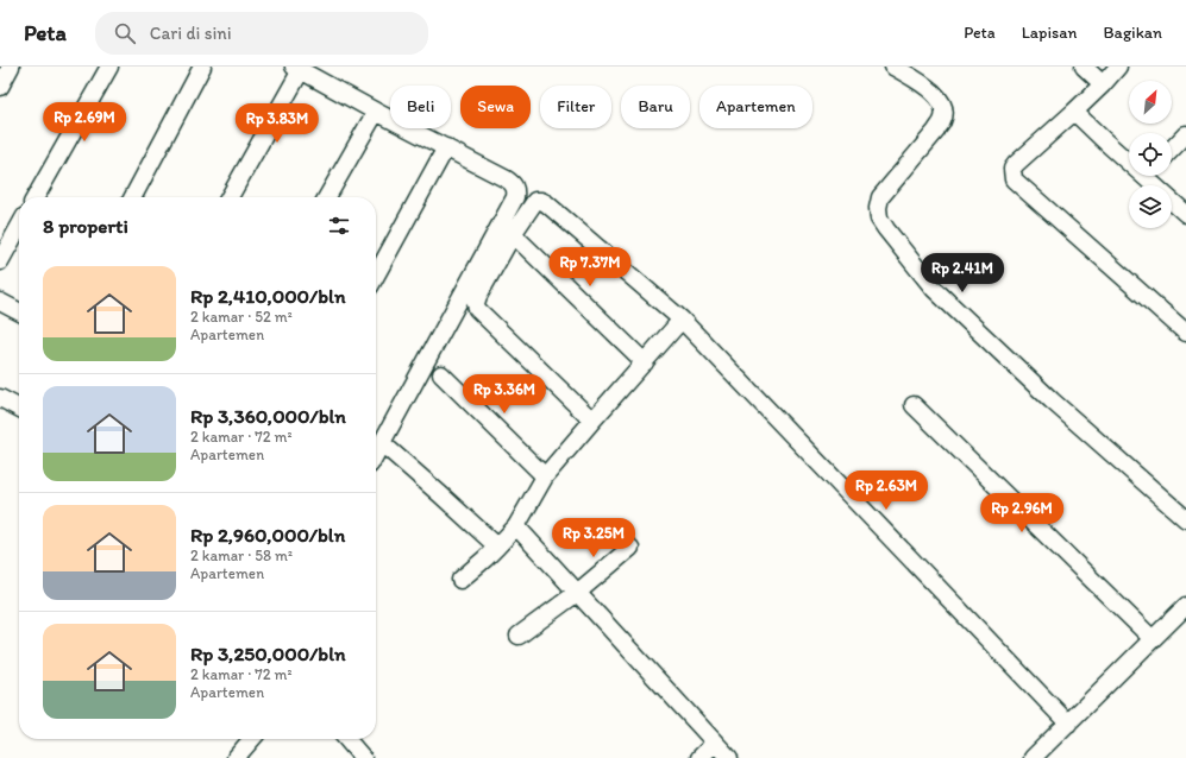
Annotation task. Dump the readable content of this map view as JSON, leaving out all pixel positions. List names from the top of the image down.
{
  "north": "top right",
  "page": {
    "header": "Peta",
    "search": "Cari di sini",
    "nav": ["Peta", "Lapisan", "Bagikan"],
    "chip": [
      "Beli",
      "Sewa",
      "Filter",
      "Baru",
      "Apartemen"
    ],
    "price": [
      "Rp 2.69M",
      "Rp 3.83M",
      "Rp 7.37M",
      "Rp 2.41M",
      "Rp 3.36M",
      "Rp 2.63M",
      "Rp 2.96M",
      "Rp 3.25M"
    ],
    "heading": "8 properti",
    "list": [
      {
        "name": "Rp 2,410,000/bln",
        "note": "2 kamar · 52 m² · Apartemen"
      },
      {
        "name": "Rp 3,360,000/bln",
        "note": "2 kamar · 72 m² · Apartemen"
      },
      {
        "name": "Rp 2,960,000/bln",
        "note": "2 kamar · 58 m² · Apartemen"
      },
      {
        "name": "Rp 3,250,000/bln",
        "note": "2 kamar · 72 m² · Apartemen"
      }
    ]
  }
}
